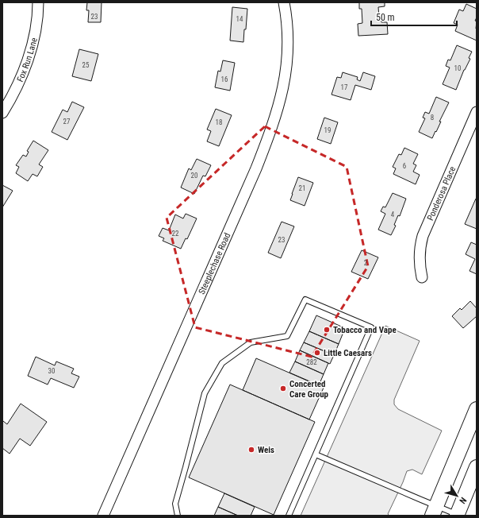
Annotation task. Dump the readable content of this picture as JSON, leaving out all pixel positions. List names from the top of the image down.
{
  "streets": {
    "street": ["Fox Run Lane", "Ponderosa Place", "Steeplechase Road"]
  },
  "places": [
    "Tobacco and Vape",
    "Little Caesars",
    "Concerted Care Group",
    "Weis"
  ],
  "house_numbers": [
    "23",
    "14",
    "25",
    "10",
    "16",
    "17",
    "8",
    "27",
    "18",
    "19",
    "6",
    "20",
    "21",
    "4",
    "22",
    "23",
    "2",
    "282",
    "30"
  ],
  "scale_bar": "50 m",
  "north": "bottom right"
}
